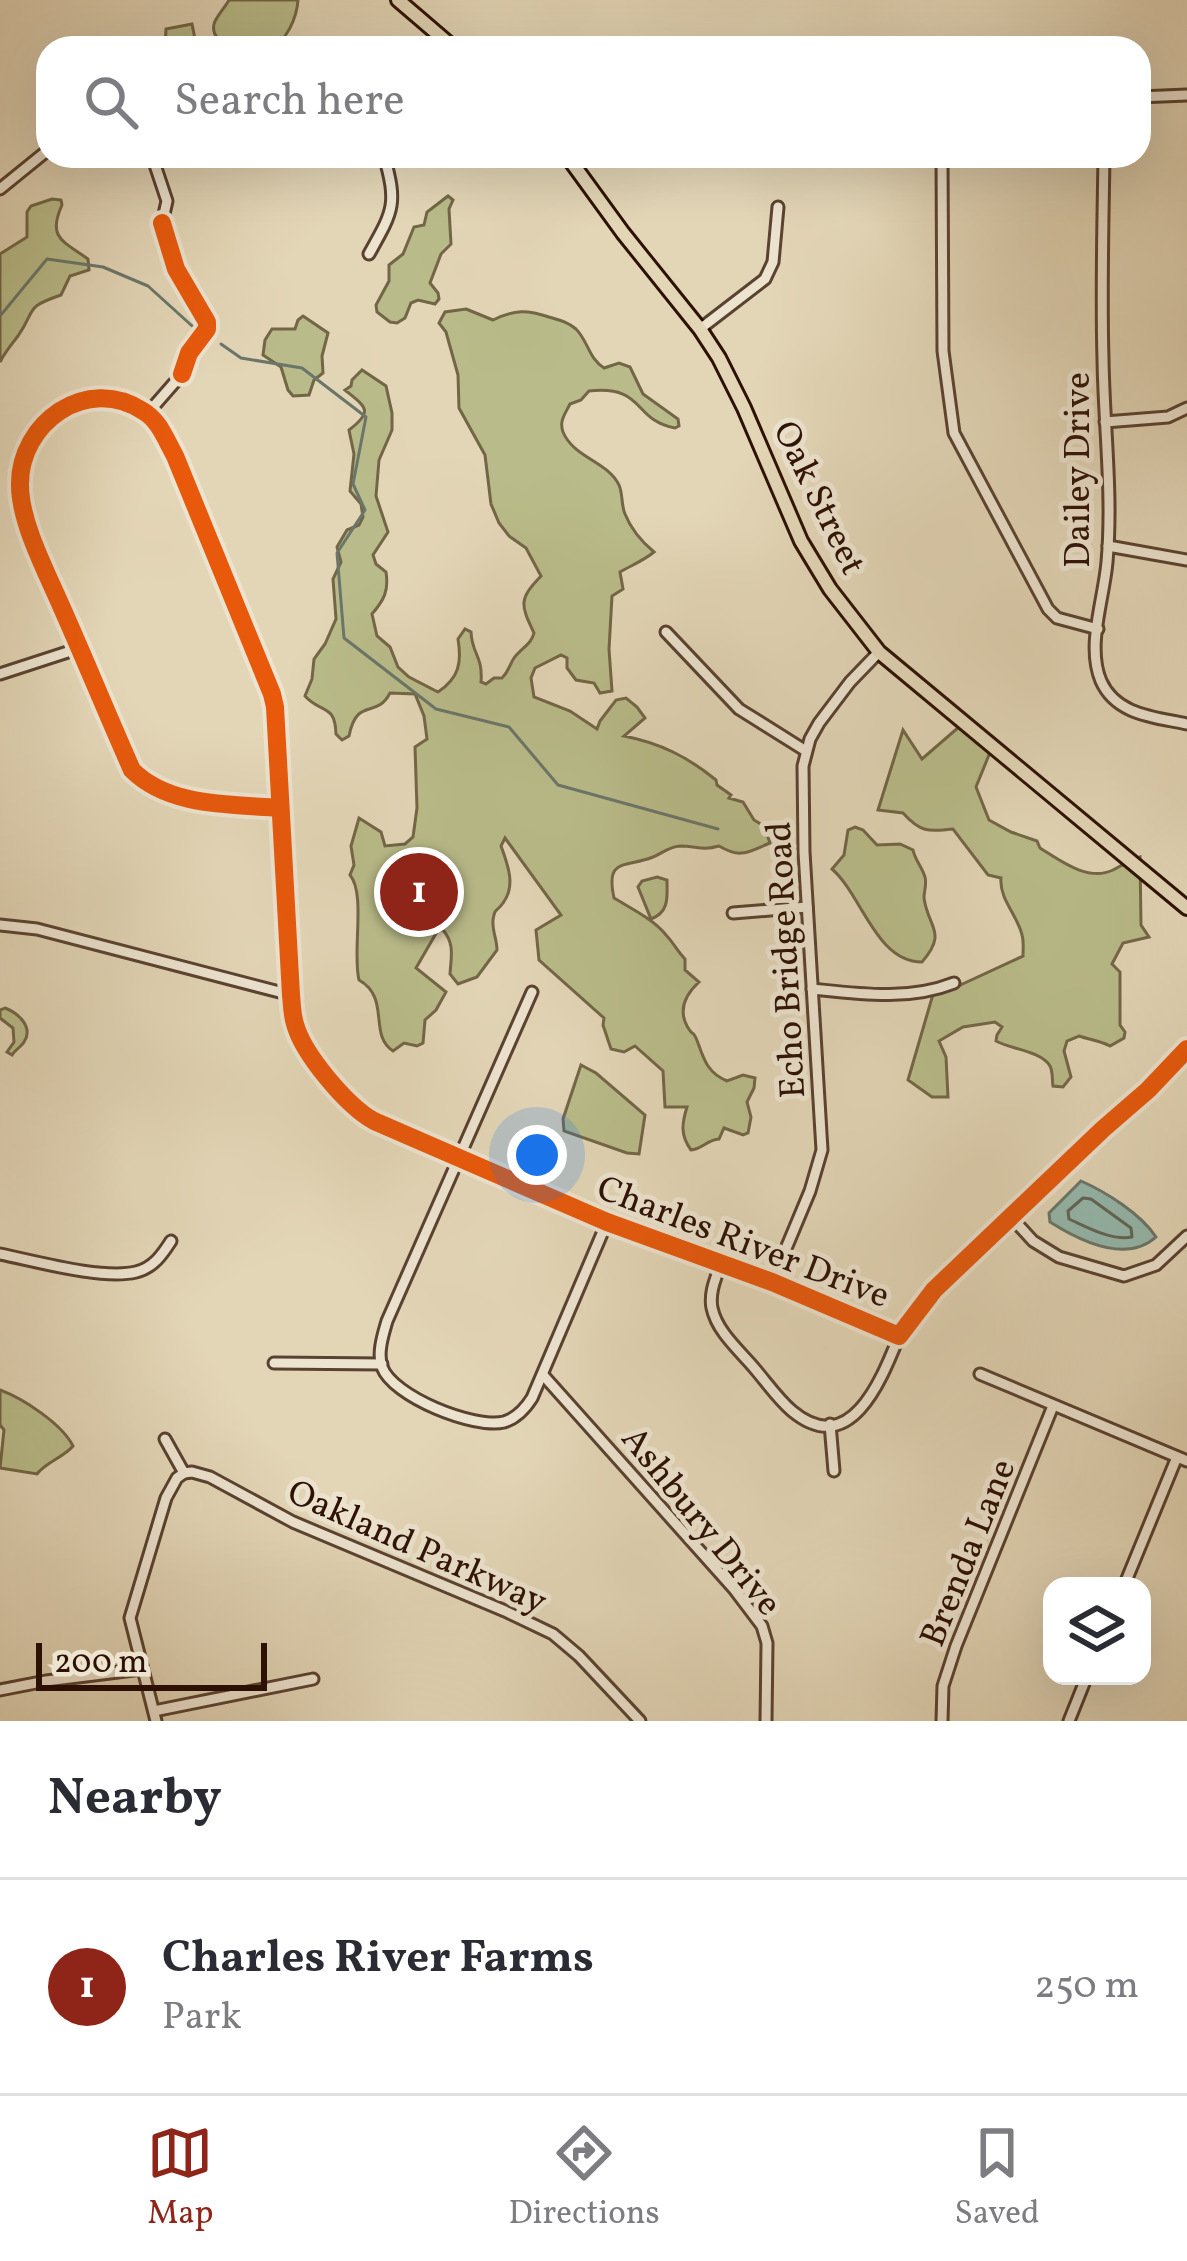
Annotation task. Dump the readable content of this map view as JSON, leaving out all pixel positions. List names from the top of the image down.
{
  "streets": {
    "main road": ["Oak Street"],
    "street": [
      "Dailey Drive",
      "Echo Bridge Road",
      "Charles River Drive",
      "Ashbury Drive",
      "Oakland Parkway",
      "Brenda Lane"
    ]
  },
  "crossings": [
    ["Oak Street", "Echo Bridge Road"],
    ["Echo Bridge Road", "Charles River Drive"]
  ],
  "scale_bar": "200 m",
  "page": {
    "search": "Search here",
    "pins": "1",
    "scale": "200 m",
    "heading": "Nearby",
    "list": [
      {
        "mark": "1",
        "name": "Charles River Farms",
        "note": "Park",
        "value": "250 m"
      }
    ],
    "nav": ["Map", "Directions", "Saved"]
  }
}
